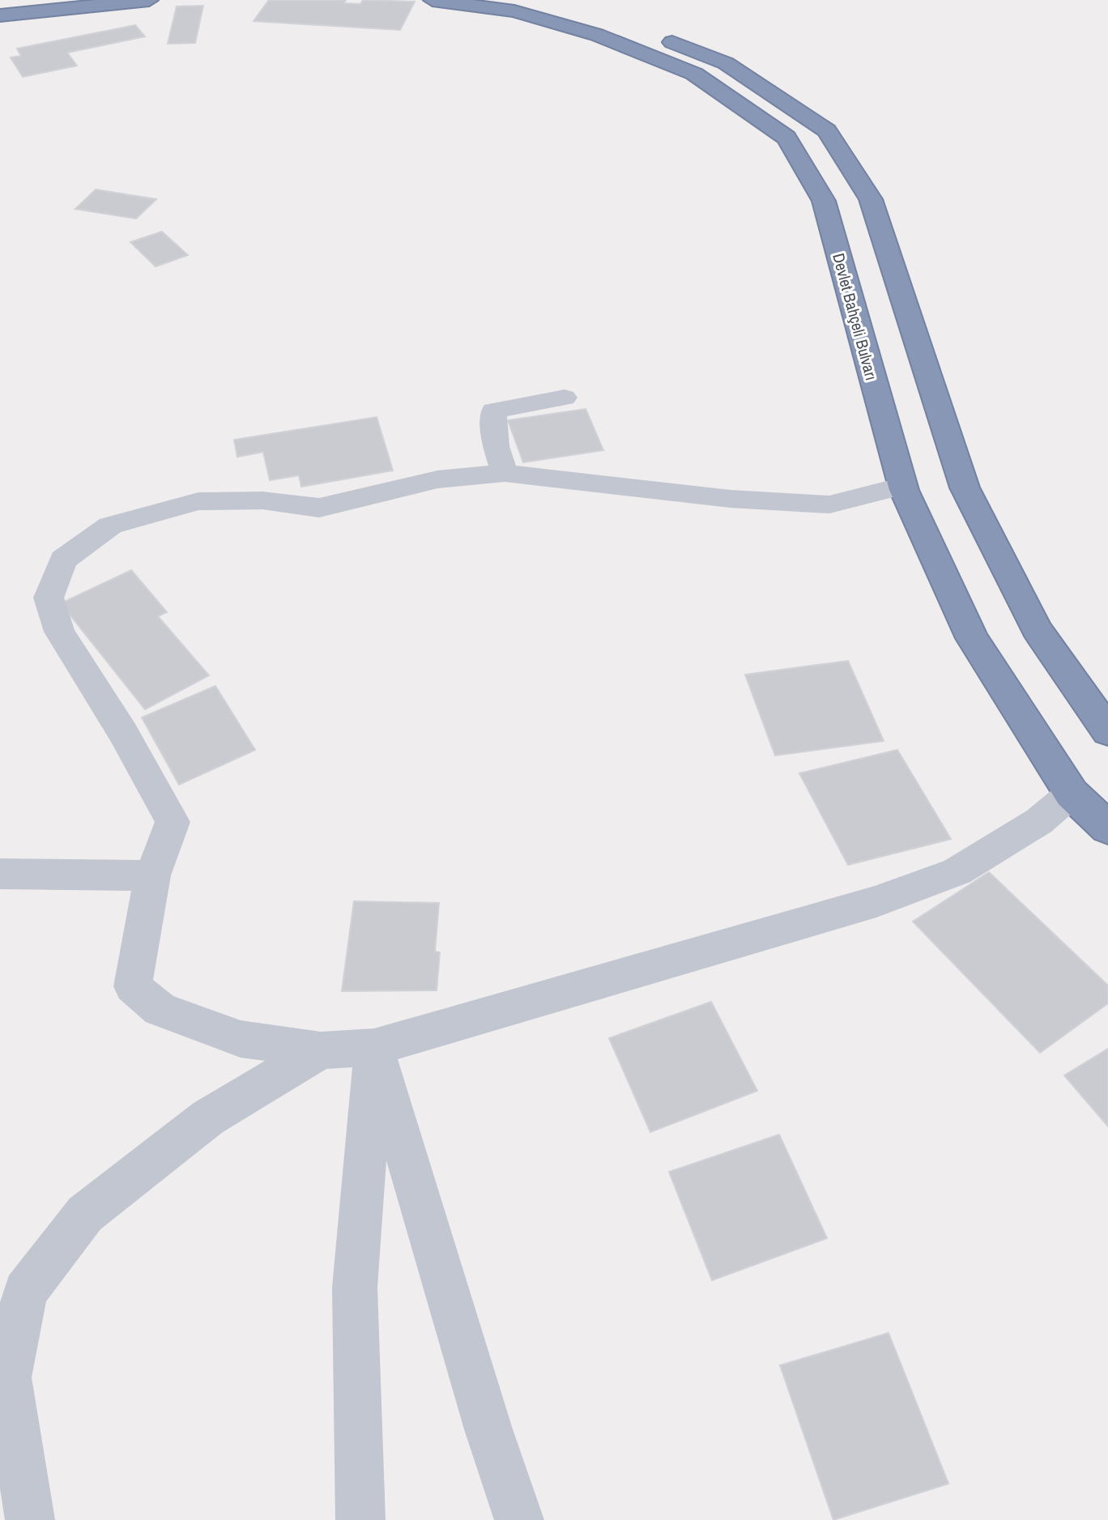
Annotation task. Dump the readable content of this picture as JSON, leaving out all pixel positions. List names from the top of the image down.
{
  "streets": {
    "highway": ["Devlet Bahçeli Bulvarı"]
  }
}
